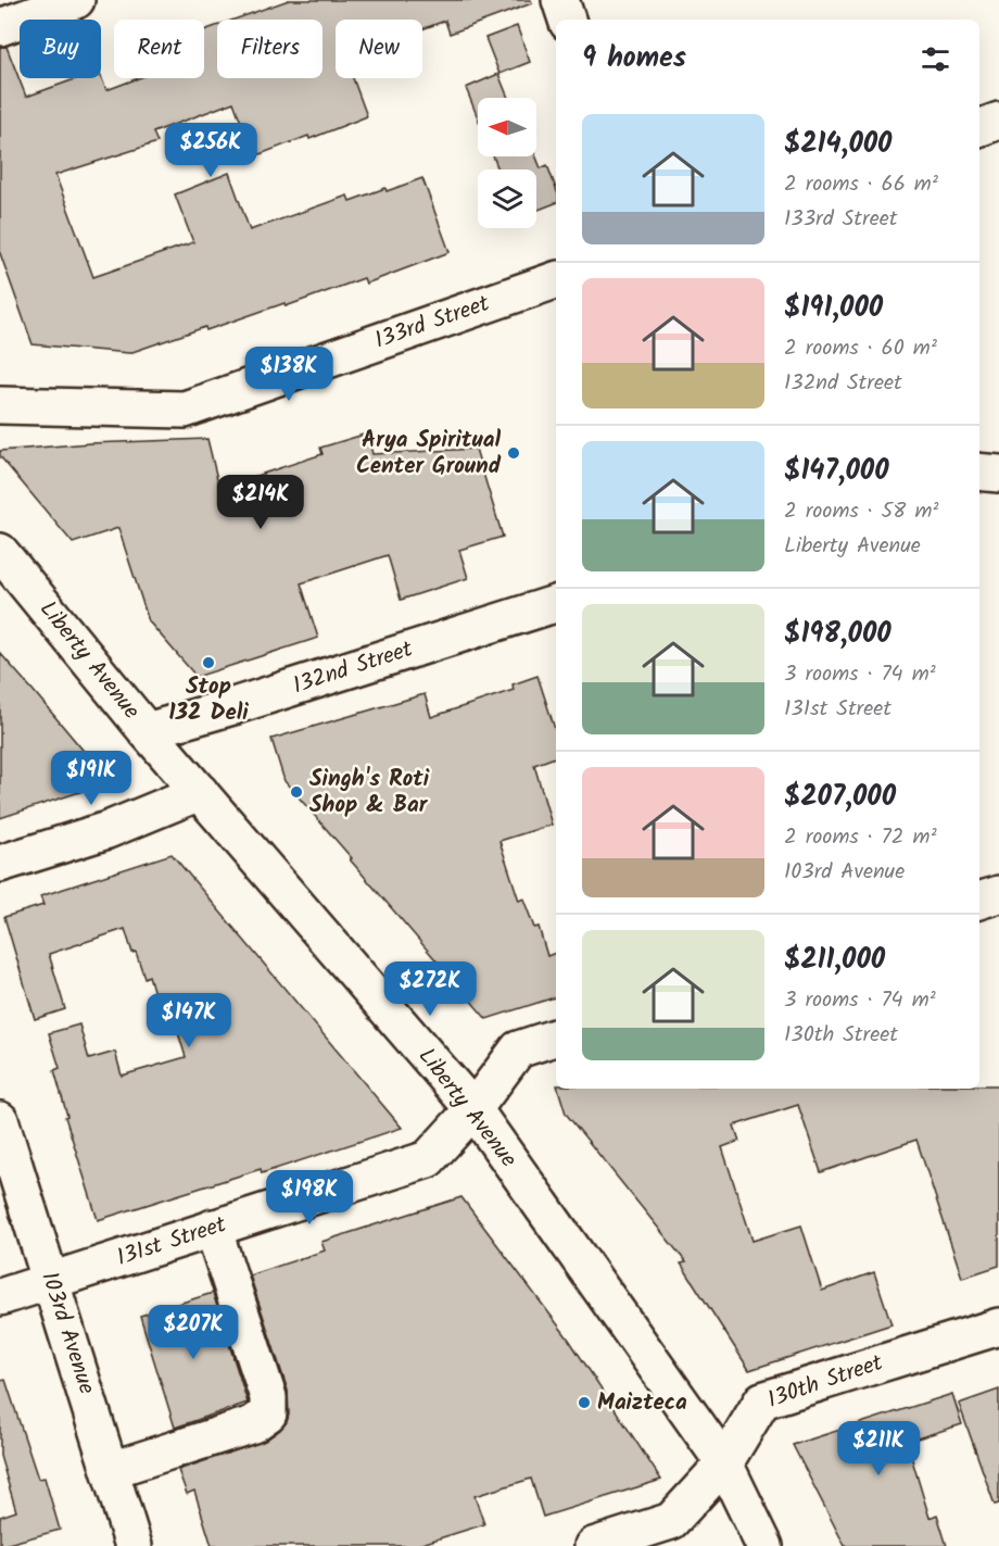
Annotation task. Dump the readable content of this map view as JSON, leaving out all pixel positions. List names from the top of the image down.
{
  "streets": {
    "street": [
      "133rd Street",
      "Liberty Avenue",
      "132nd Street",
      "131st Street",
      "103rd Avenue",
      "130th Street"
    ]
  },
  "crossings": [
    ["Liberty Avenue", "132nd Street"],
    ["Liberty Avenue", "131st Street"],
    ["Liberty Avenue", "130th Street"],
    ["131st Street", "103rd Avenue"]
  ],
  "places": [
    "Arya Spiritual Center Ground",
    "Stop 132 Deli",
    "Singh's Roti Shop & Bar",
    "Maizteca"
  ],
  "north": "left",
  "page": {
    "chip": [
      "Buy",
      "Rent",
      "Filters",
      "New"
    ],
    "heading": "9 homes",
    "list": [
      {
        "name": "$214,000",
        "note": "2 rooms · 66 m² · 133rd Street"
      },
      {
        "name": "$191,000",
        "note": "2 rooms · 60 m² · 132nd Street"
      },
      {
        "name": "$147,000",
        "note": "2 rooms · 58 m² · Liberty Avenue"
      },
      {
        "name": "$198,000",
        "note": "3 rooms · 74 m² · 131st Street"
      },
      {
        "name": "$207,000",
        "note": "2 rooms · 72 m² · 103rd Avenue"
      },
      {
        "name": "$211,000",
        "note": "3 rooms · 74 m² · 130th Street"
      }
    ],
    "price": [
      "$256K",
      "$138K",
      "$214K",
      "$191K",
      "$272K",
      "$147K",
      "$198K",
      "$207K",
      "$211K"
    ]
  }
}
